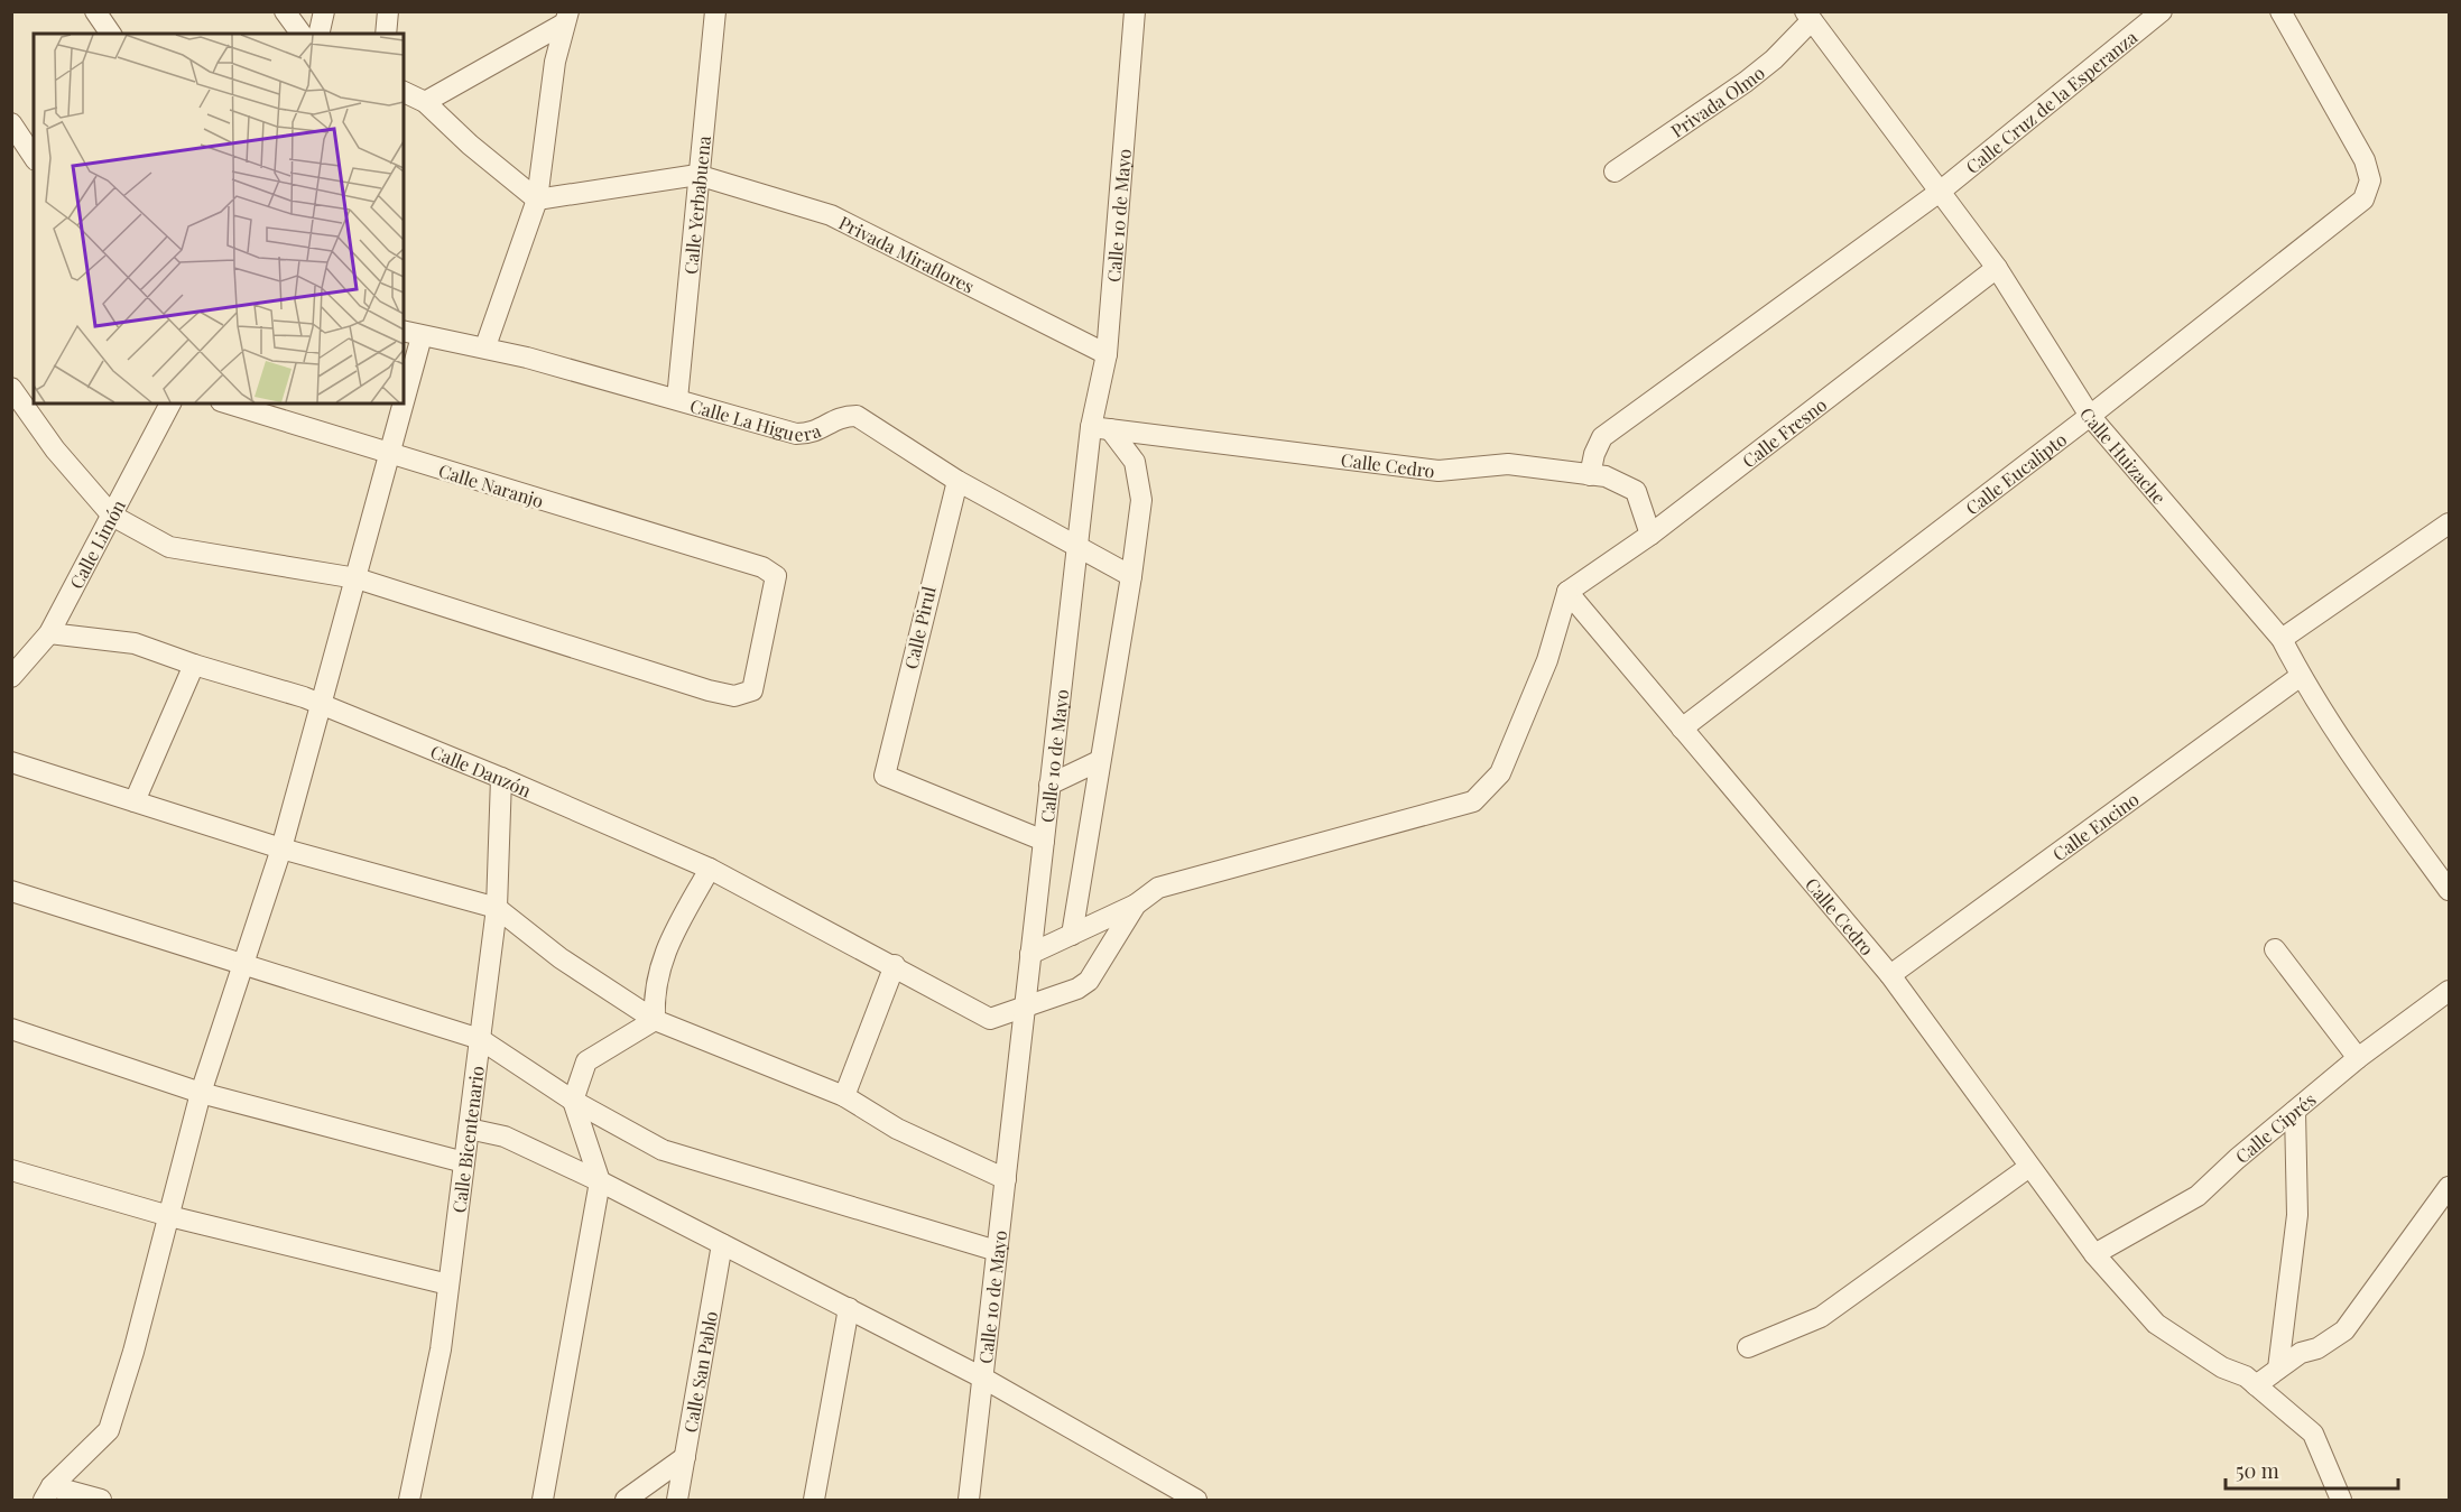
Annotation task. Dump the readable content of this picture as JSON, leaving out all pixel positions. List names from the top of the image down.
{
  "streets": {
    "street": [
      "Privada Olmo",
      "Calle Cruz de la Esperanza",
      "Calle Yerbabuena",
      "Calle 10 de Mayo",
      "Privada Miraflores",
      "Calle La Higuera",
      "Calle Fresno",
      "Calle Huizache",
      "Calle Cedro",
      "Calle Eucalipto",
      "Calle Naranjo",
      "Calle Limón",
      "Calle Pirul",
      "Calle Danzón",
      "Calle Encino",
      "Calle Ciprés",
      "Calle Bicentenario",
      "Calle San Pablo"
    ]
  },
  "crossings": [
    ["Privada Olmo", "Calle Huizache"],
    ["Calle Cruz de la Esperanza", "Calle Huizache"],
    ["Calle Cruz de la Esperanza", "Calle Cedro"],
    ["Calle Yerbabuena", "Privada Miraflores"],
    ["Calle Yerbabuena", "Calle La Higuera"],
    ["Calle 10 de Mayo", "Privada Miraflores"],
    ["Calle 10 de Mayo", "Calle La Higuera"],
    ["Calle 10 de Mayo", "Calle Cedro"],
    ["Calle 10 de Mayo", "Calle Pirul"],
    ["Calle 10 de Mayo", "Calle Danzón"],
    ["Calle La Higuera", "Calle Pirul"],
    ["Calle Fresno", "Calle Huizache"],
    ["Calle Fresno", "Calle Cedro"],
    ["Calle Huizache", "Calle Eucalipto"],
    ["Calle Huizache", "Calle Encino"],
    ["Calle Cedro", "Calle Eucalipto"],
    ["Calle Cedro", "Calle Encino"],
    ["Calle Cedro", "Calle Ciprés"],
    ["Calle Limón", "Calle Danzón"],
    ["Calle Danzón", "Calle Bicentenario"]
  ],
  "scale_bar": "50 m"
}
